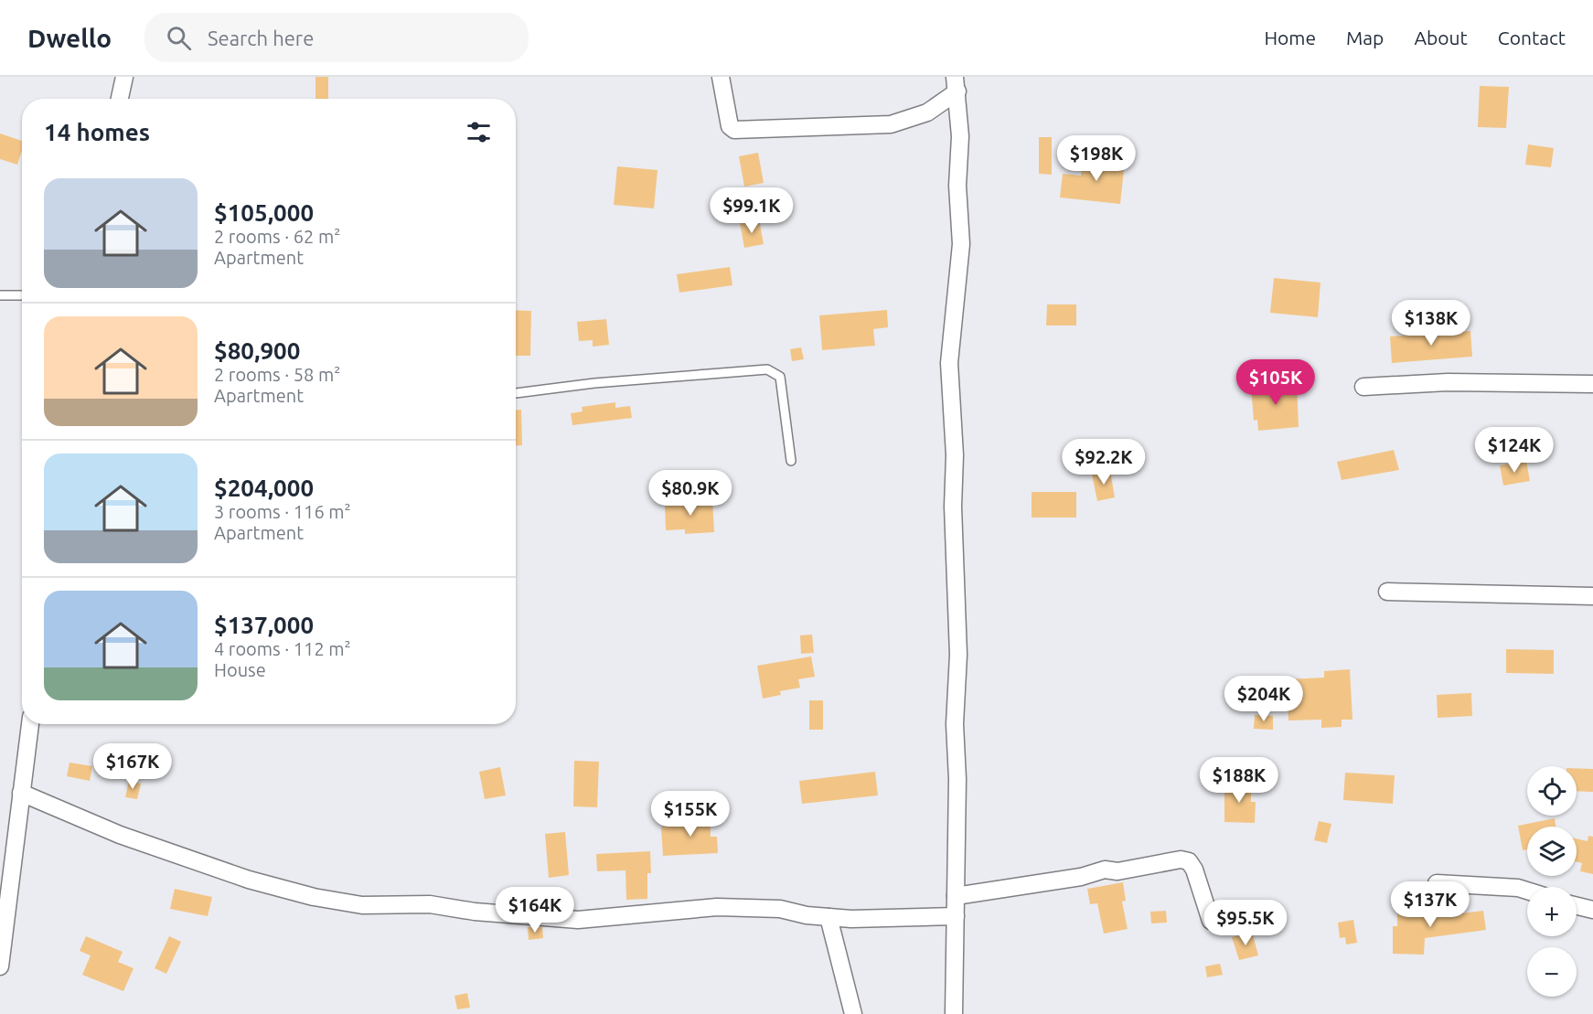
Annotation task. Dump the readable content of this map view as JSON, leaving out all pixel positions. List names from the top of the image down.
{
  "page": {
    "header": "Dwello",
    "search": "Search here",
    "nav": [
      "Home",
      "Map",
      "About",
      "Contact"
    ],
    "heading": "14 homes",
    "price": [
      "$198K",
      "$99.1K",
      "$138K",
      "$105K",
      "$124K",
      "$92.2K",
      "$80.9K",
      "$204K",
      "$167K",
      "$188K",
      "$155K",
      "$137K",
      "$164K",
      "$95.5K"
    ],
    "list": [
      {
        "name": "$105,000",
        "note": "2 rooms · 62 m² · Apartment"
      },
      {
        "name": "$80,900",
        "note": "2 rooms · 58 m² · Apartment"
      },
      {
        "name": "$204,000",
        "note": "3 rooms · 116 m² · Apartment"
      },
      {
        "name": "$137,000",
        "note": "4 rooms · 112 m² · House"
      }
    ],
    "map_buttons": ["+", "−"]
  }
}
